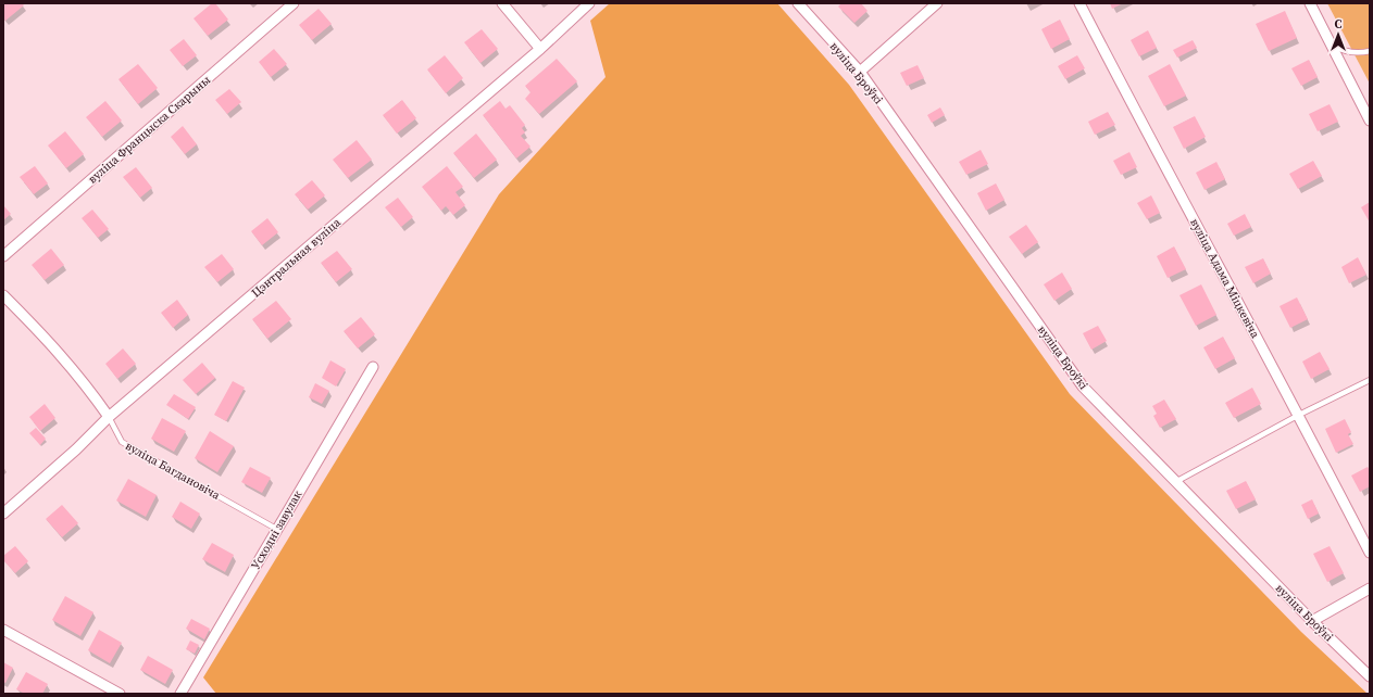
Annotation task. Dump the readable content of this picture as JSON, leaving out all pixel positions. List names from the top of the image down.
{
  "streets": {
    "street": [
      "вуліца Броўкі",
      "вуліца Францыска Скарыны",
      "Цэнтральная вуліца",
      "вуліца Адама Міцкевіча",
      "вуліца Багдановіча",
      "Усходні завулак"
    ]
  },
  "crossings": [
    ["Цэнтральная вуліца", "вуліца Багдановіча"],
    ["вуліца Багдановіча", "Усходні завулак"]
  ],
  "north": "top"
}
